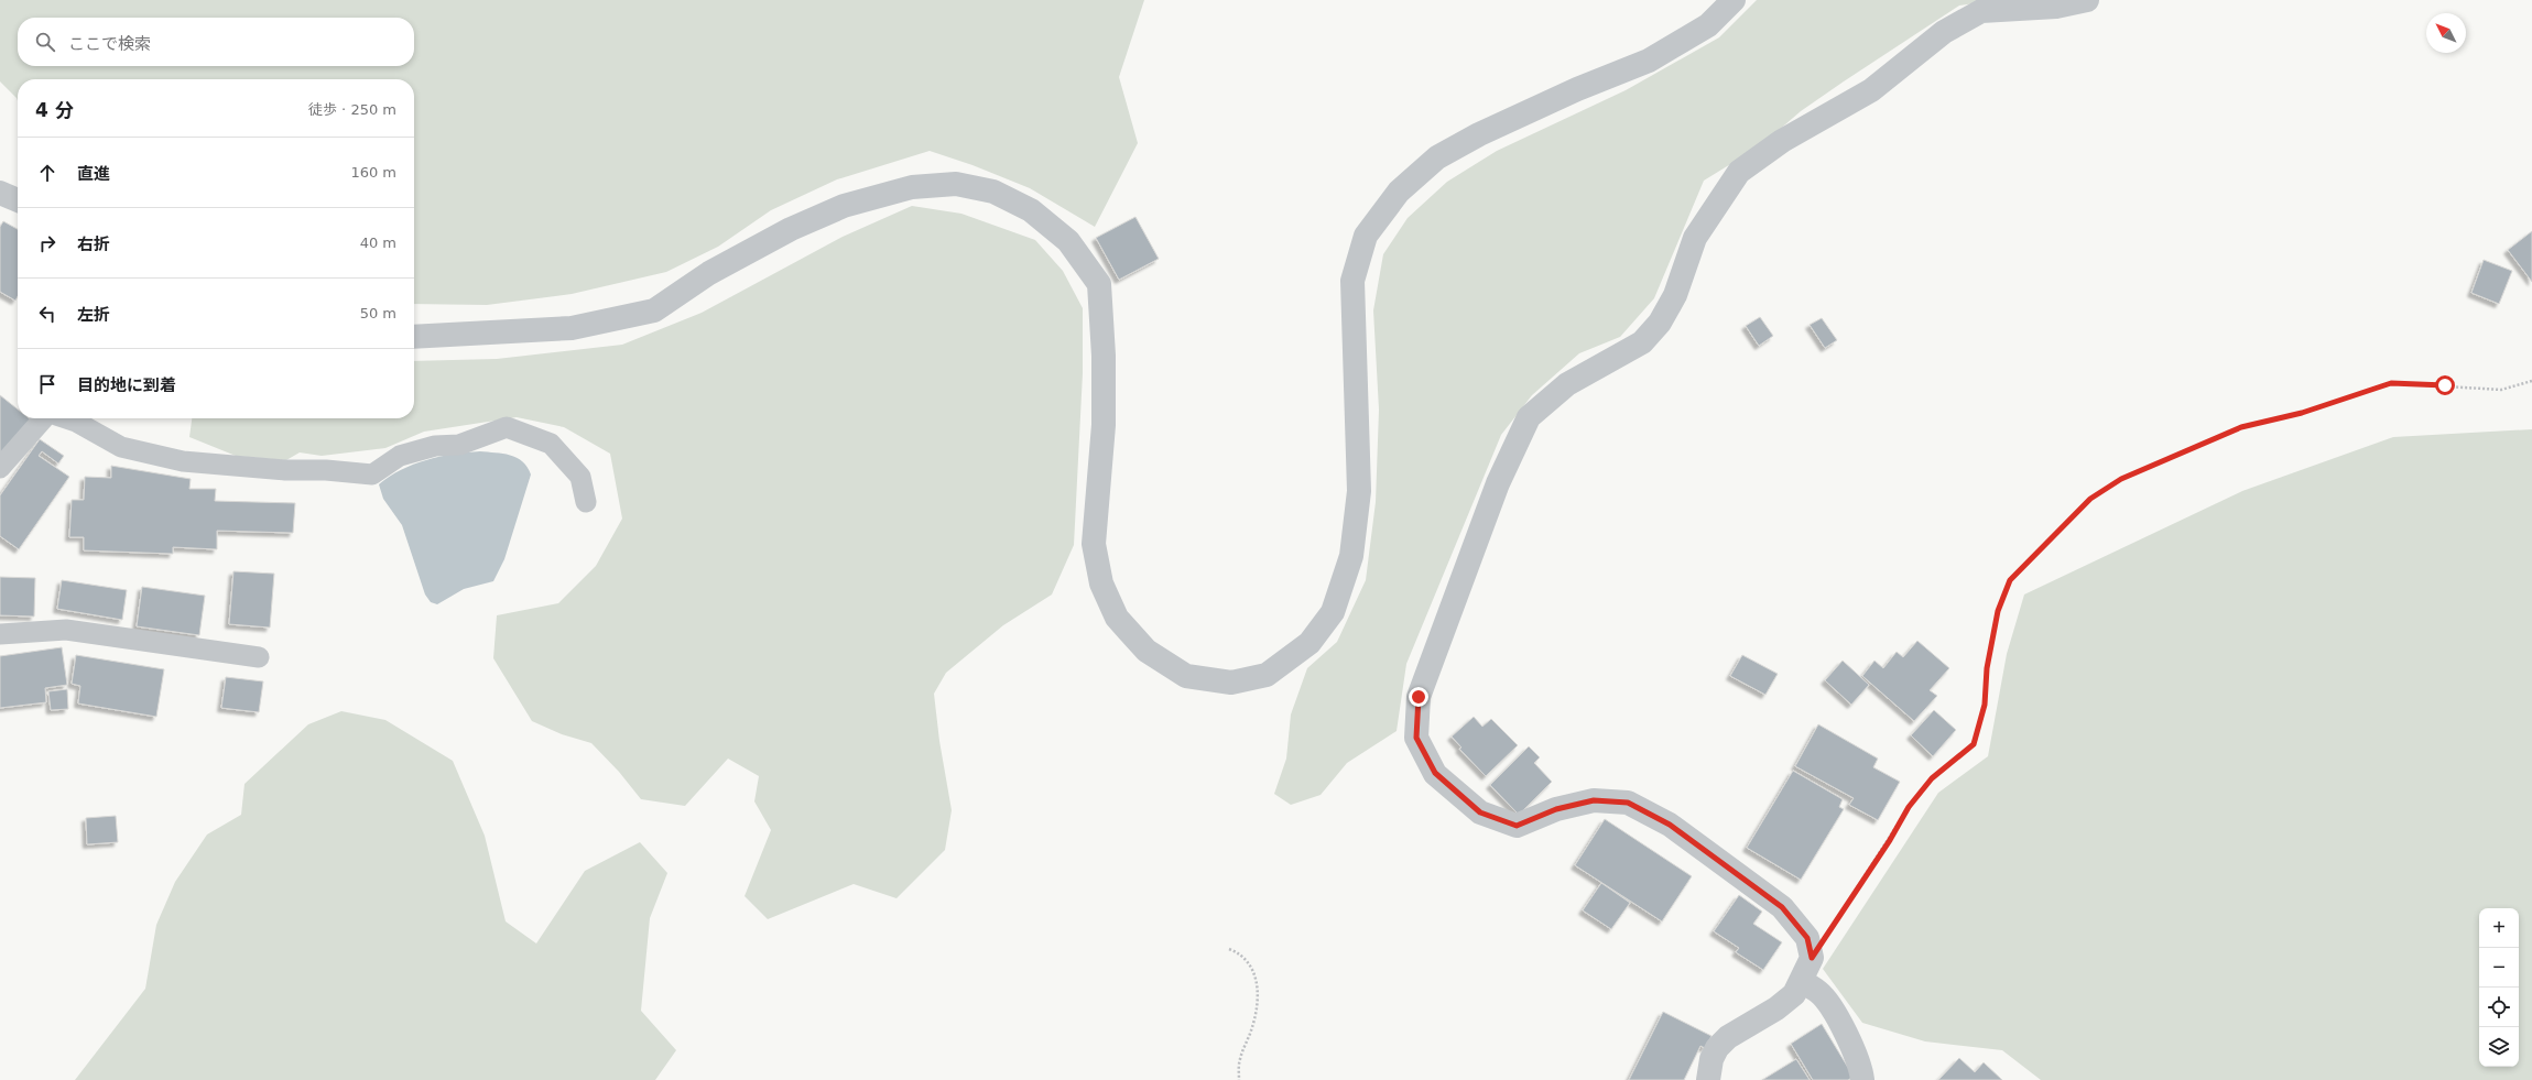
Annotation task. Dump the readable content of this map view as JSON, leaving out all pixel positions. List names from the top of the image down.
{
  "north": "top left",
  "page": {
    "search": "ここで検索",
    "heading": ["4 分", "徒歩 · 250 m"],
    "list": [
      ["直進", "160 m"],
      ["右折", "40 m"],
      ["左折", "50 m"],
      "目的地に到着"
    ],
    "map_buttons": ["+", "−"]
  }
}
